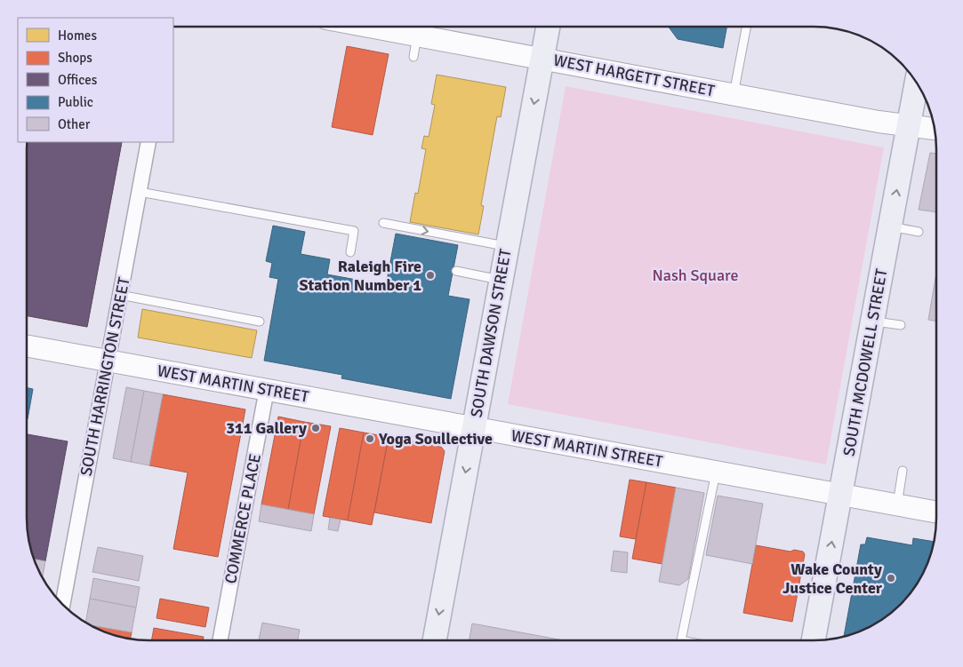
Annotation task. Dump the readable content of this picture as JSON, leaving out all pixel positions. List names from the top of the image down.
{
  "streets": {
    "main road": ["SOUTH DAWSON STREET", "SOUTH MCDOWELL STREET"],
    "street": [
      "WEST HARGETT STREET",
      "SOUTH HARRINGTON STREET",
      "WEST MARTIN STREET",
      "COMMERCE PLACE"
    ]
  },
  "crossings": [
    ["WEST HARGETT STREET", "SOUTH DAWSON STREET"],
    ["WEST HARGETT STREET", "SOUTH MCDOWELL STREET"],
    ["SOUTH DAWSON STREET", "WEST MARTIN STREET"],
    ["SOUTH MCDOWELL STREET", "WEST MARTIN STREET"],
    ["SOUTH HARRINGTON STREET", "WEST MARTIN STREET"],
    ["WEST MARTIN STREET", "COMMERCE PLACE"]
  ],
  "one_way": ["SOUTH DAWSON STREET", "SOUTH MCDOWELL STREET"],
  "parks": ["Nash Square"],
  "places": [
    "Raleigh Fire Station Number 1",
    "311 Gallery",
    "Yoga Soullective",
    "Wake County Justice Center"
  ],
  "legend": [
    "Homes",
    "Shops",
    "Offices",
    "Public",
    "Other"
  ]
}
